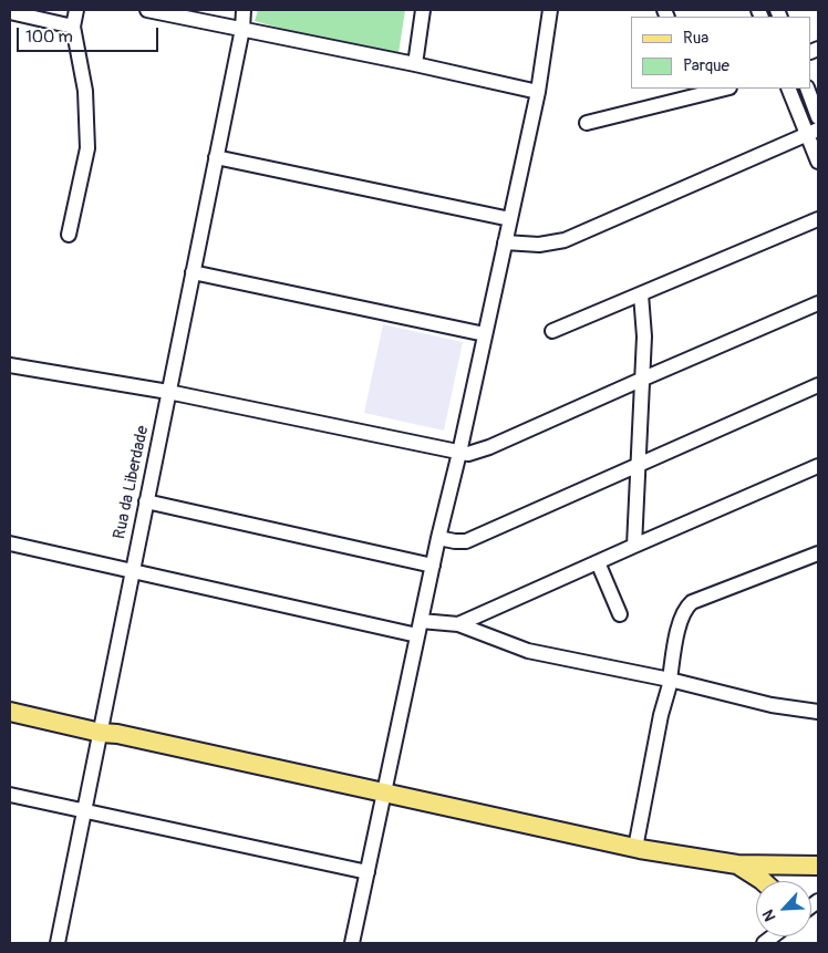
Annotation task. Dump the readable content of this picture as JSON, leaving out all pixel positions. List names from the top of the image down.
{
  "streets": {
    "street": ["Rua da Liberdade"]
  },
  "legend": ["Rua", "Parque"],
  "scale_bar": "100 m",
  "north": "bottom left"
}
